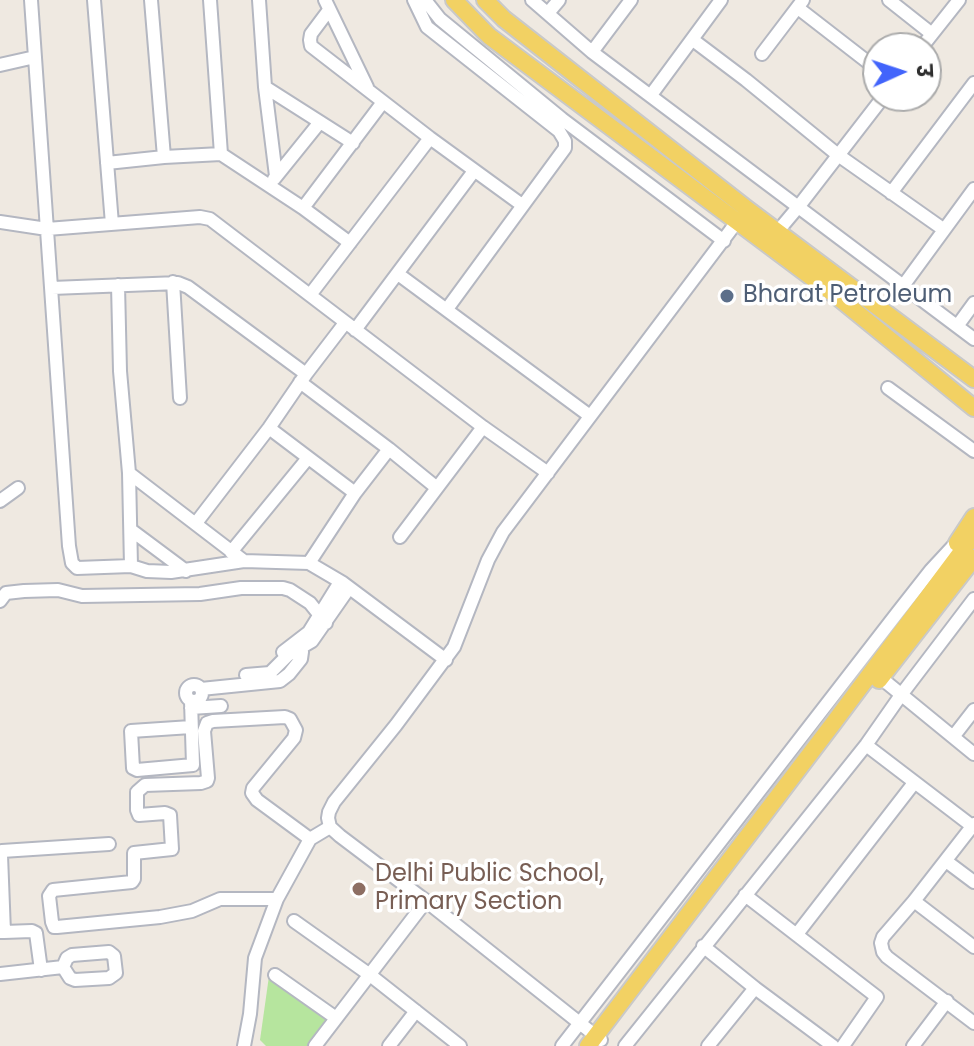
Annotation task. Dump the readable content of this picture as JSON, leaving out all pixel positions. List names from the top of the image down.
{
  "places": ["Bharat Petroleum", "Delhi Public School, Primary Section"],
  "north": "right"
}
